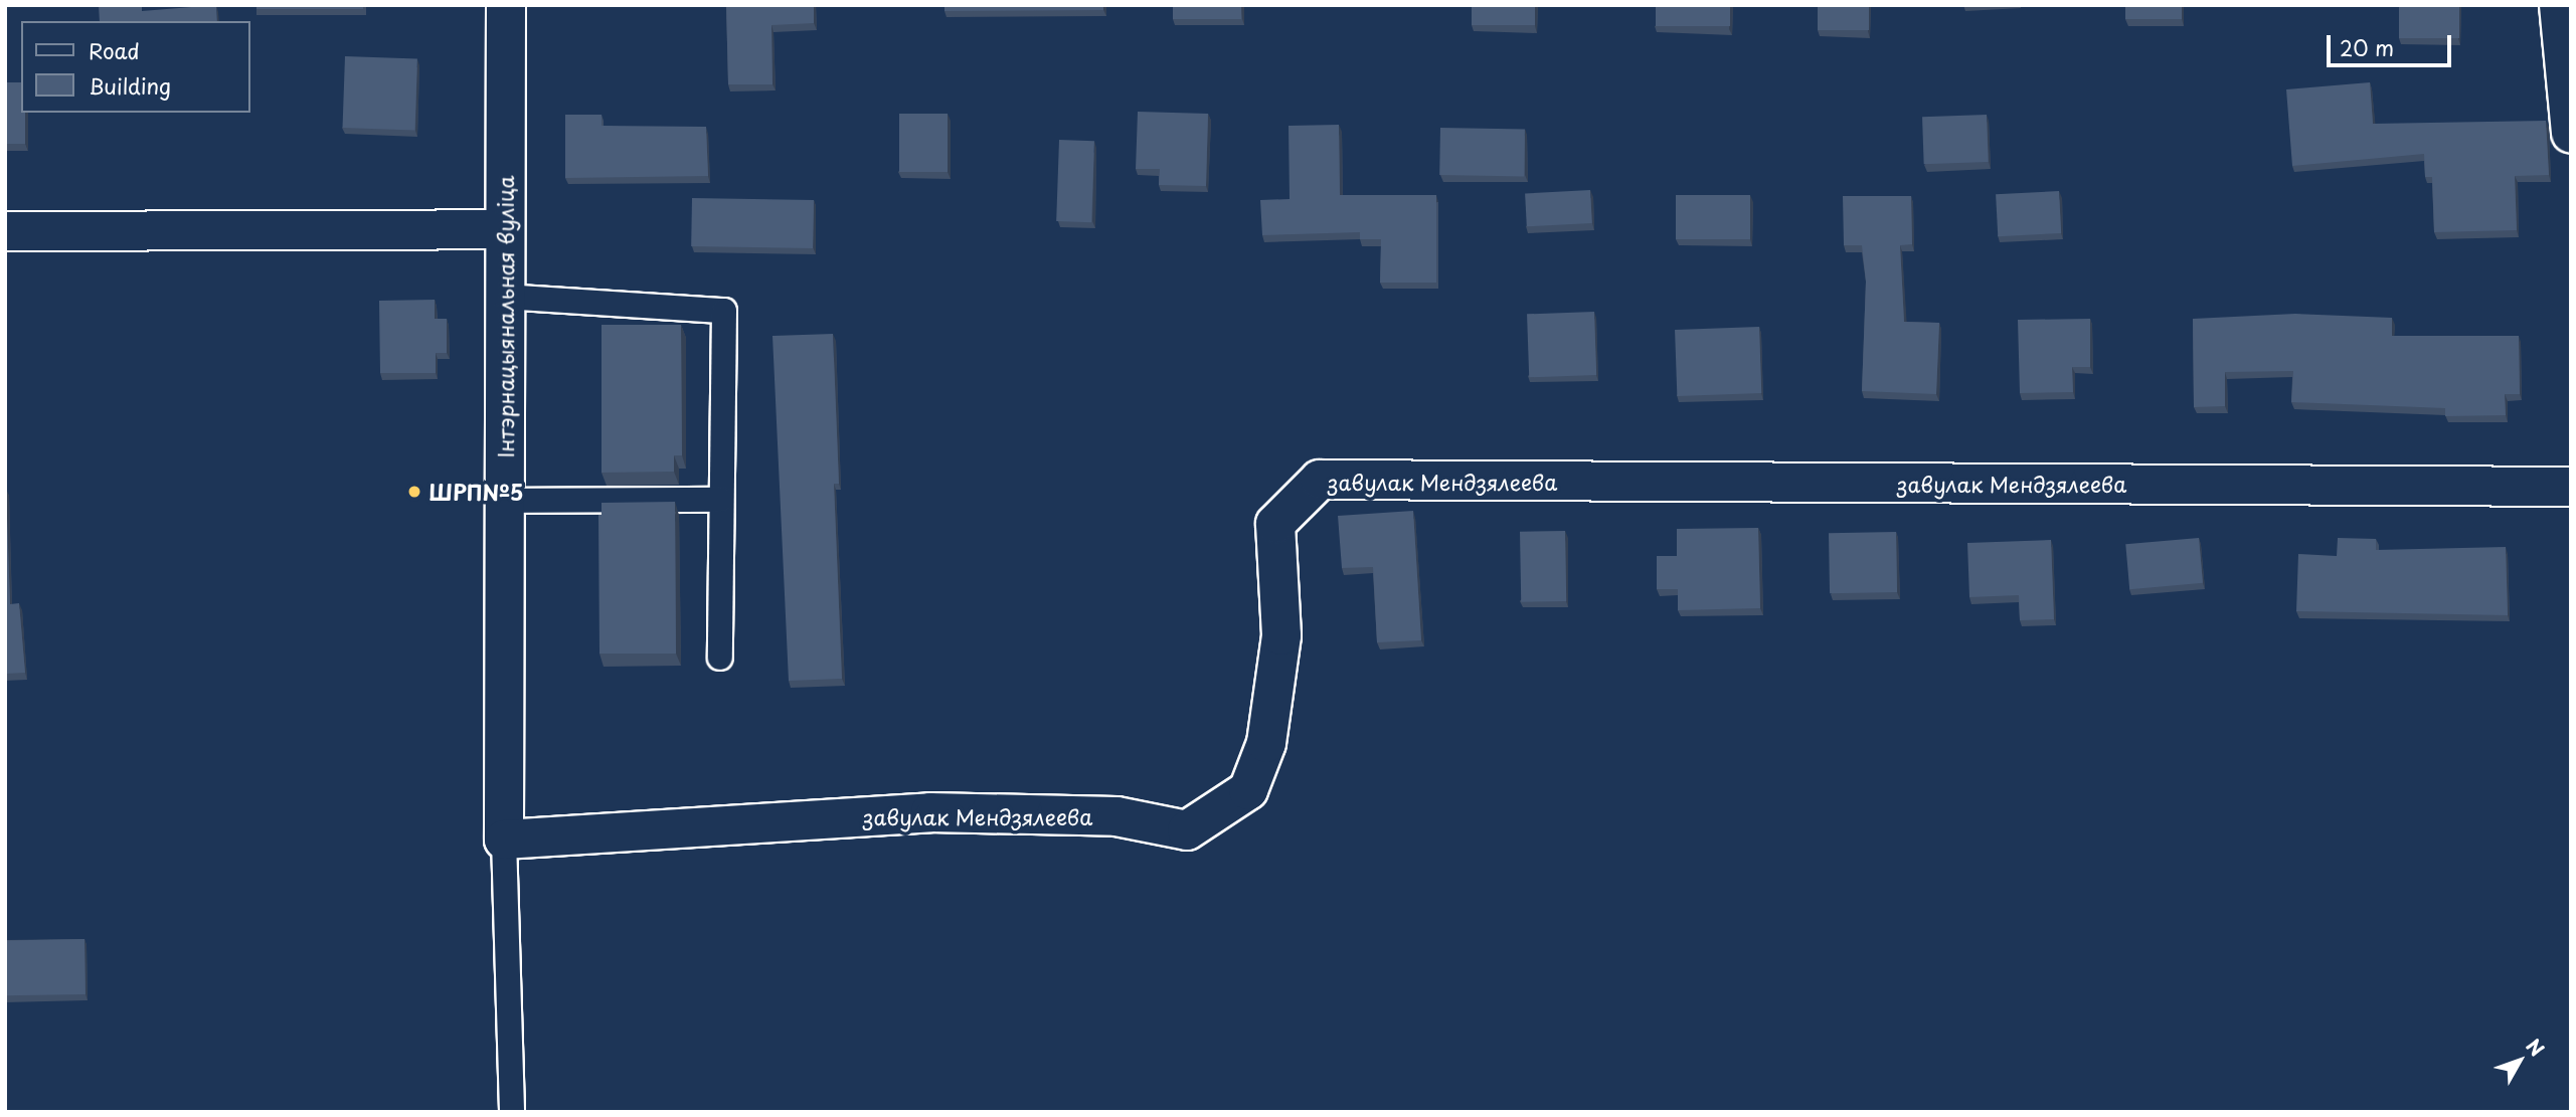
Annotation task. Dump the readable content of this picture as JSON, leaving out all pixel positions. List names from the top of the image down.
{
  "streets": {
    "street": ["Інтэрнацыянальная вуліца", "завулак Мендзялеева"]
  },
  "crossings": [
    ["Інтэрнацыянальная вуліца", "завулак Мендзялеева"]
  ],
  "places": ["ШРП№5"],
  "legend": ["Road", "Building"],
  "scale_bar": "20 m",
  "north": "top right"
}
